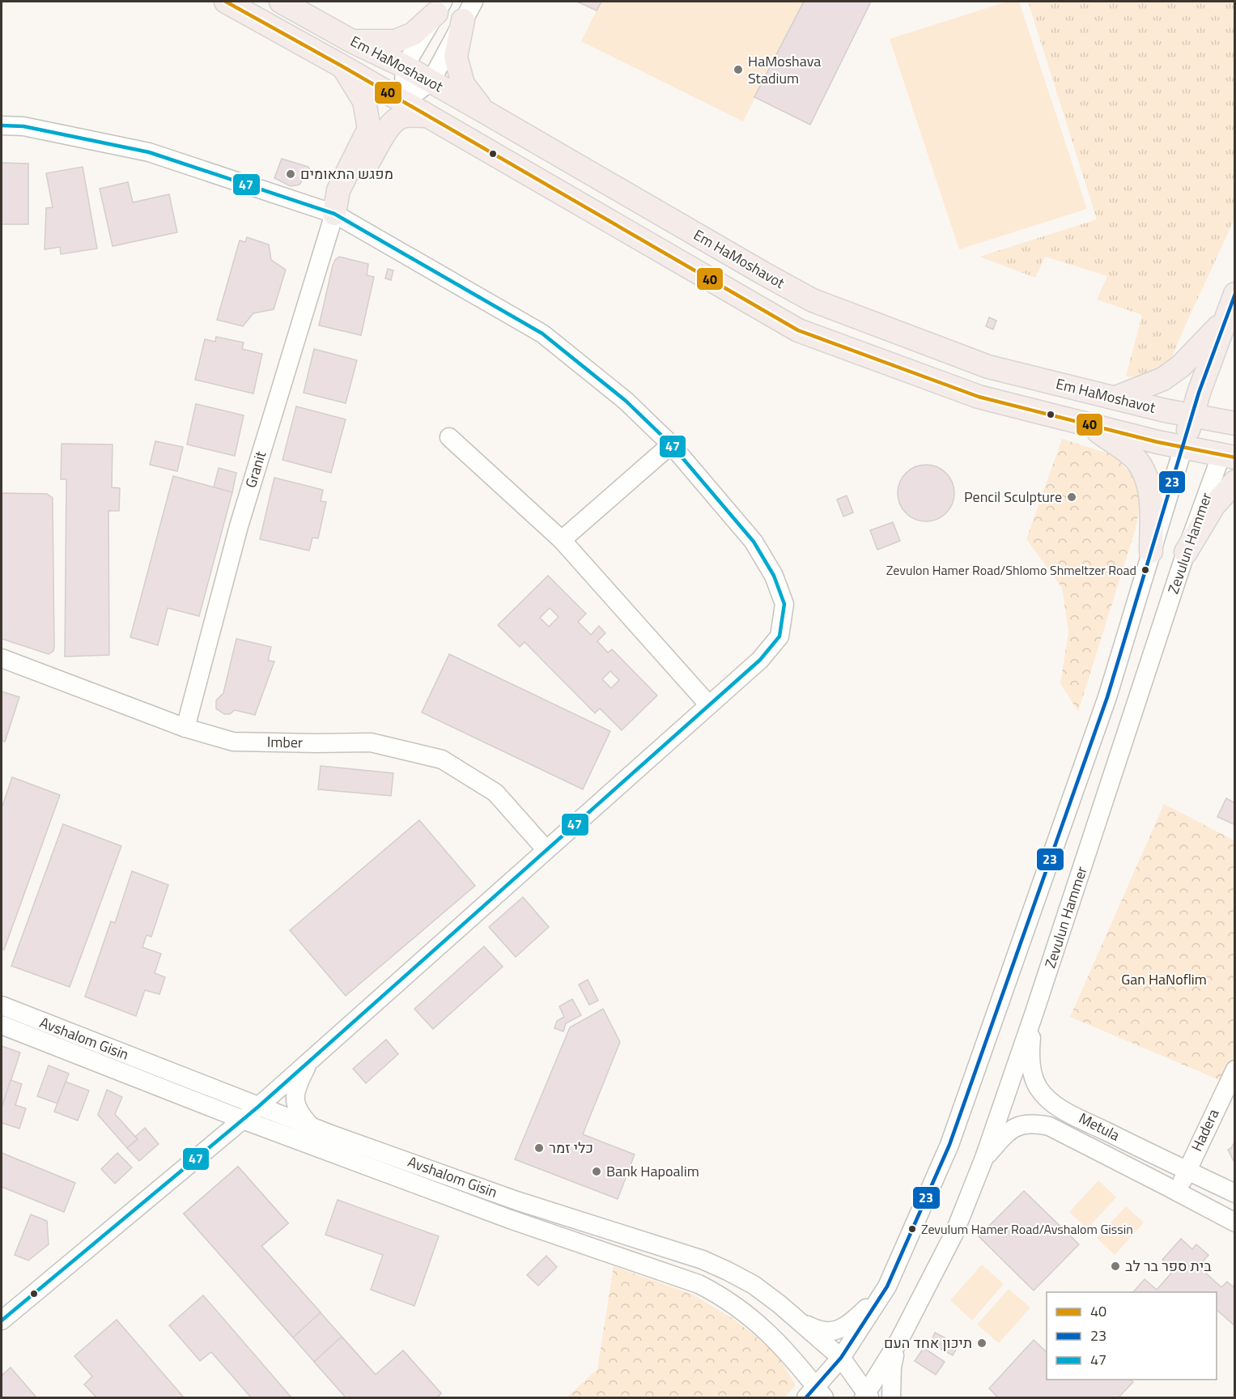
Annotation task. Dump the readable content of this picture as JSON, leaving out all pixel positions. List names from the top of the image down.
{
  "streets": {
    "main road": ["Em HaMoshavot", "Zevulun Hammer"],
    "street": [
      "Granit",
      "Imber",
      "Avshalom Gisin",
      "Metula",
      "Hadera"
    ]
  },
  "crossings": [
    ["Em HaMoshavot", "Zevulun Hammer"],
    ["Granit", "Imber"],
    ["Zevulun Hammer", "Avshalom Gisin"],
    ["Zevulun Hammer", "Metula"],
    ["Metula", "Hadera"]
  ],
  "parks": ["Gan HaNoflim"],
  "places": [
    "HaMoshava Stadium",
    "מפגש התאומים",
    "Pencil Sculpture",
    "Zevulon Hamer Road/Shlomo Shmeltzer Road",
    "כלי זמר",
    "Bank Hapoalim",
    "Zevulum Hamer Road/Avshalom Gissin",
    "בית ספר בר לב",
    "תיכון אחד העם"
  ],
  "lines": ["transit line 40", "transit line 47", "transit line 23"],
  "legend": ["40", "23", "47"]
}
